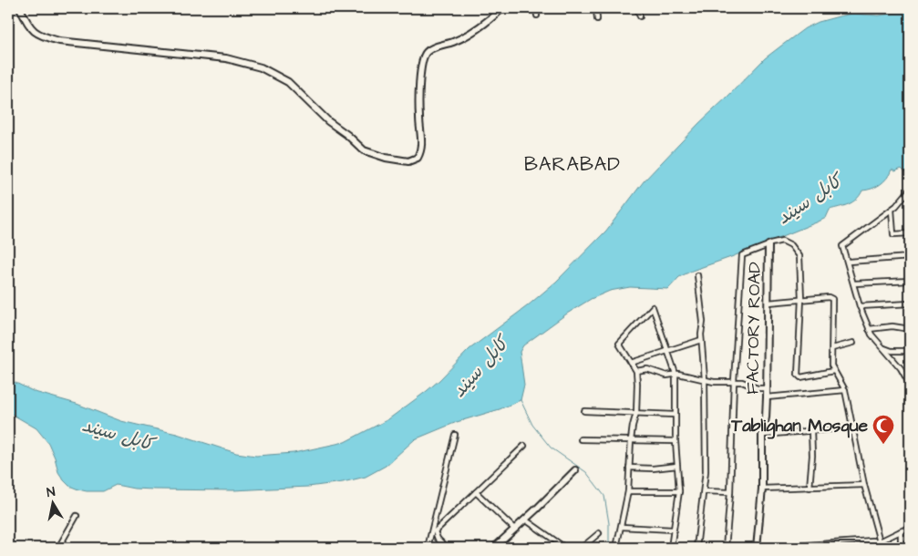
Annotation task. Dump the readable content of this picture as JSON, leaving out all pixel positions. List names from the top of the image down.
{
  "streets": {
    "street": ["FACTORY ROAD"]
  },
  "districts": ["BARABAD"],
  "water": ["کابل سيند"],
  "places": {
    "mosque": ["Tablighan Mosque"]
  },
  "north": "top"
}
